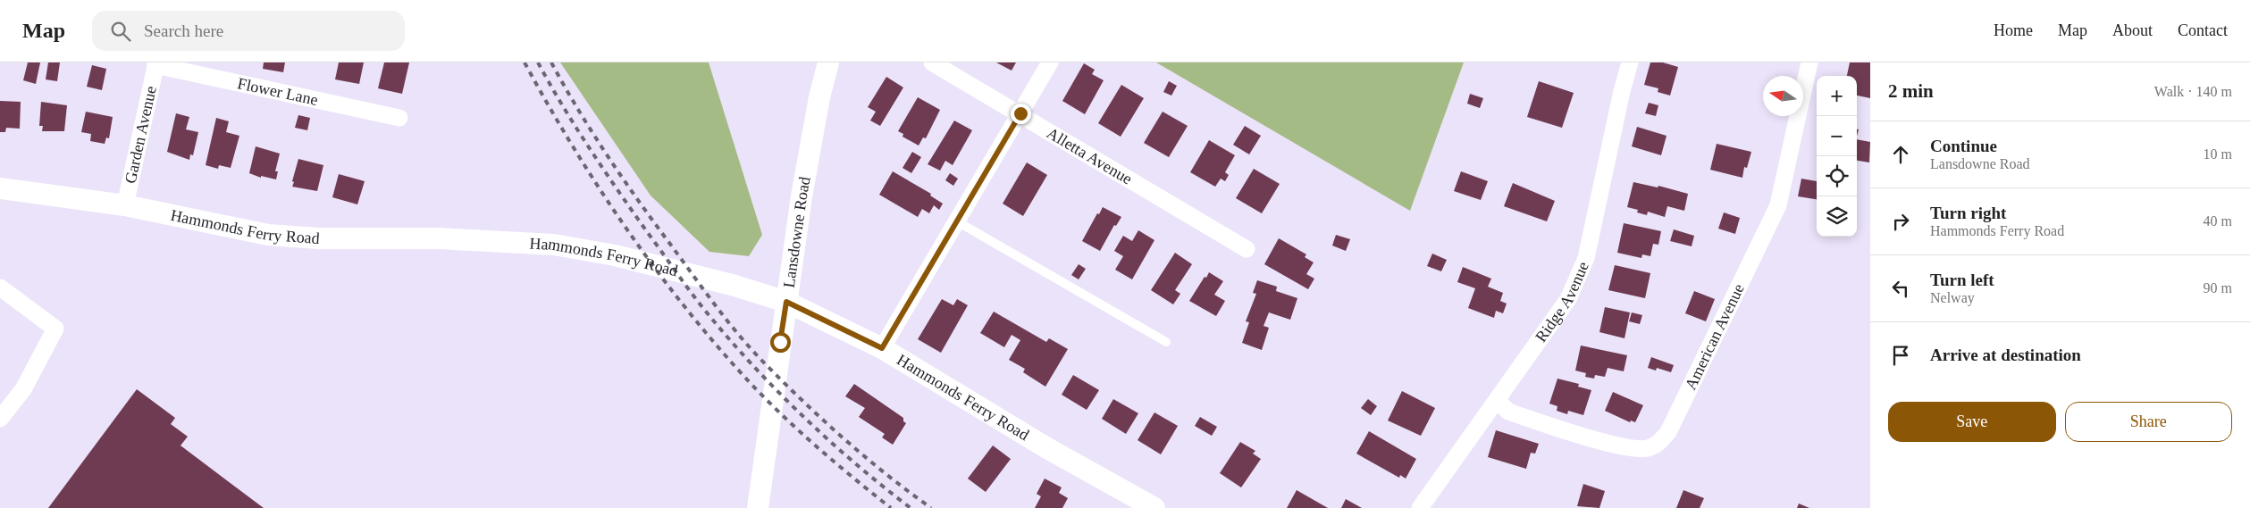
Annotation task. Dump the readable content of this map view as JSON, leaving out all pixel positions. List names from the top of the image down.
{
  "streets": {
    "street": [
      "Flower Lane",
      "Garden Avenue",
      "Alletta Avenue",
      "Hammonds Ferry Road",
      "Lansdowne Road",
      "Ridge Avenue",
      "American Avenue"
    ]
  },
  "crossings": [
    ["Flower Lane", "Garden Avenue"],
    ["Garden Avenue", "Hammonds Ferry Road"],
    ["Hammonds Ferry Road", "Lansdowne Road"],
    ["Ridge Avenue", "American Avenue"]
  ],
  "north": "left",
  "page": {
    "header": "Map",
    "search": "Search here",
    "nav": [
      "Home",
      "Map",
      "About",
      "Contact"
    ],
    "heading": ["2 min", "Walk · 140 m"],
    "map_buttons": ["+", "−"],
    "list": [
      ["Continue", "Lansdowne Road", "10 m"],
      ["Turn right", "Hammonds Ferry Road", "40 m"],
      ["Turn left", "Nelway", "90 m"],
      "Arrive at destination"
    ],
    "buttons": ["Save", "Share"]
  }
}
